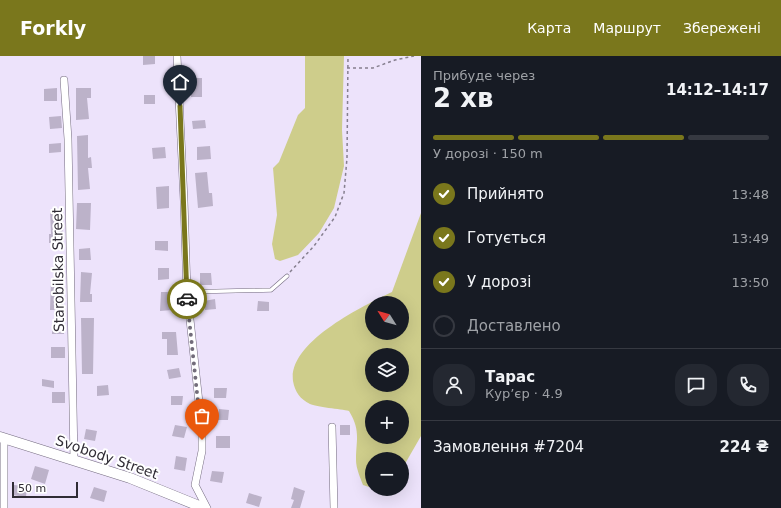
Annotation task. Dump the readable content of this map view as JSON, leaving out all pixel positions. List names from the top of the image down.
{
  "streets": {
    "street": ["Starobilska Street", "Svobody Street"]
  },
  "crossings": [
    ["Starobilska Street", "Svobody Street"]
  ],
  "scale_bar": "50 m",
  "north": "top left",
  "page": {
    "header": "Forkly",
    "nav": ["Карта", "Маршрут", "Збережені"],
    "heading": ["2 хв", "Прибуде через", "14:12–14:17"],
    "panel": [
      "Тарас",
      "Кур’єр · 4.9",
      "Замовлення #7204",
      "224 ₴"
    ],
    "bar": "У дорозі · 150 m",
    "list": [
      ["Прийнято", "13:48"],
      ["Готується", "13:49"],
      ["У дорозі", "13:50"],
      "Доставлено"
    ],
    "map_buttons": ["+", "−"],
    "scale": "50 m"
  }
}
